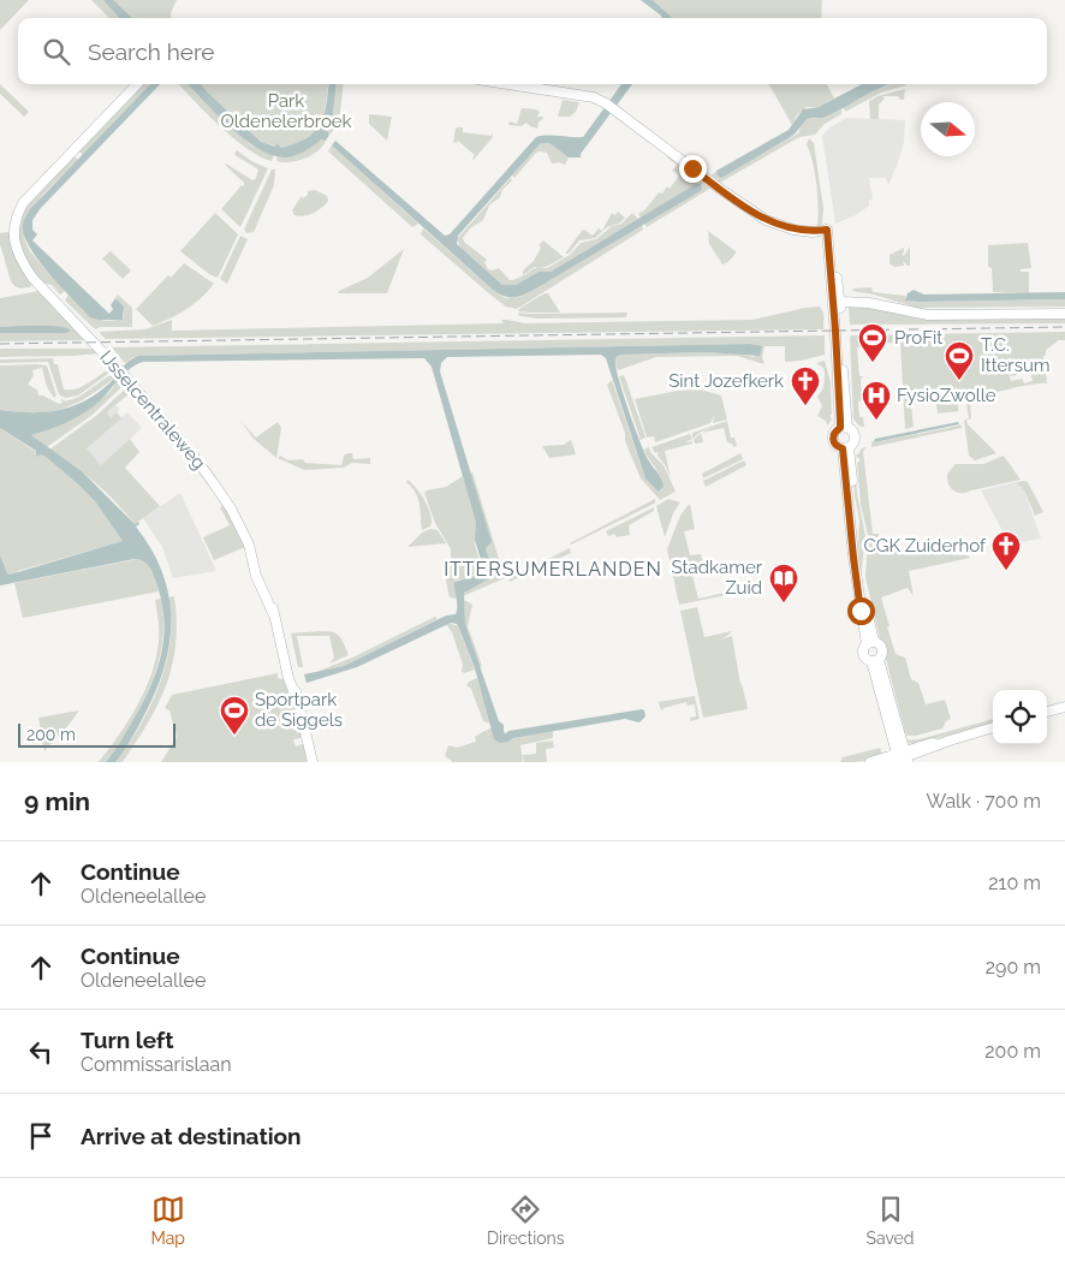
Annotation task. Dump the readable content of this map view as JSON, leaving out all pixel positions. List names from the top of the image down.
{
  "streets": {
    "street": ["IJsselcentraleweg"]
  },
  "districts": ["ITTERSUMERLANDEN"],
  "parks": ["Park Oldenelerbroek"],
  "places": {
    "sports": ["ProFit", "T.C. Ittersum", "Sportpark de Siggels"],
    "church": ["Sint Jozefkerk", "CGK Zuiderhof"],
    "hospital": ["FysioZwolle"],
    "library": ["Stadkamer Zuid"]
  },
  "scale_bar": "200 m",
  "north": "right",
  "page": {
    "search": "Search here",
    "scale": "200 m",
    "heading": ["9 min", "Walk · 700 m"],
    "list": [
      ["Continue", "Oldeneelallee", "210 m"],
      ["Continue", "Oldeneelallee", "290 m"],
      ["Turn left", "Commissarislaan", "200 m"],
      "Arrive at destination"
    ],
    "nav": ["Map", "Directions", "Saved"]
  }
}
